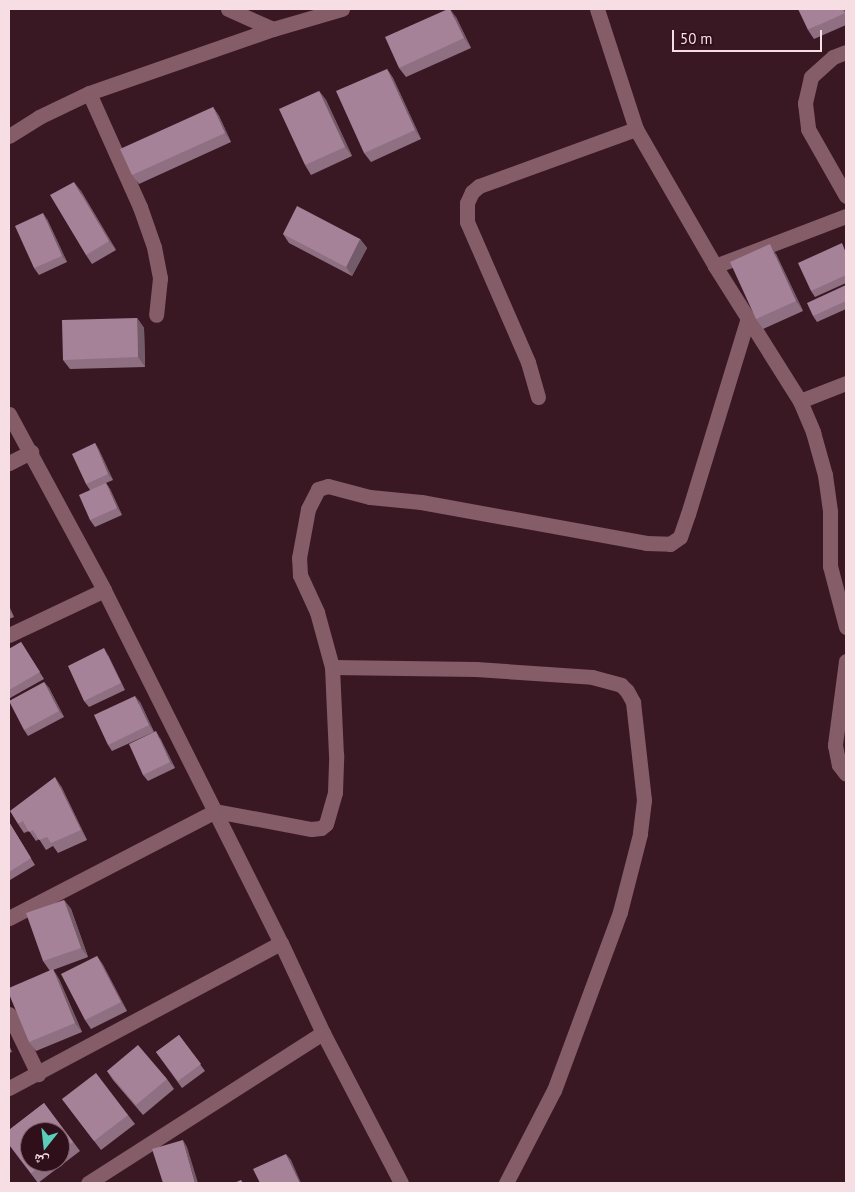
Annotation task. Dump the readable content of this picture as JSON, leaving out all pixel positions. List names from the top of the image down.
{
  "scale_bar": "50 m",
  "north": "bottom"
}
